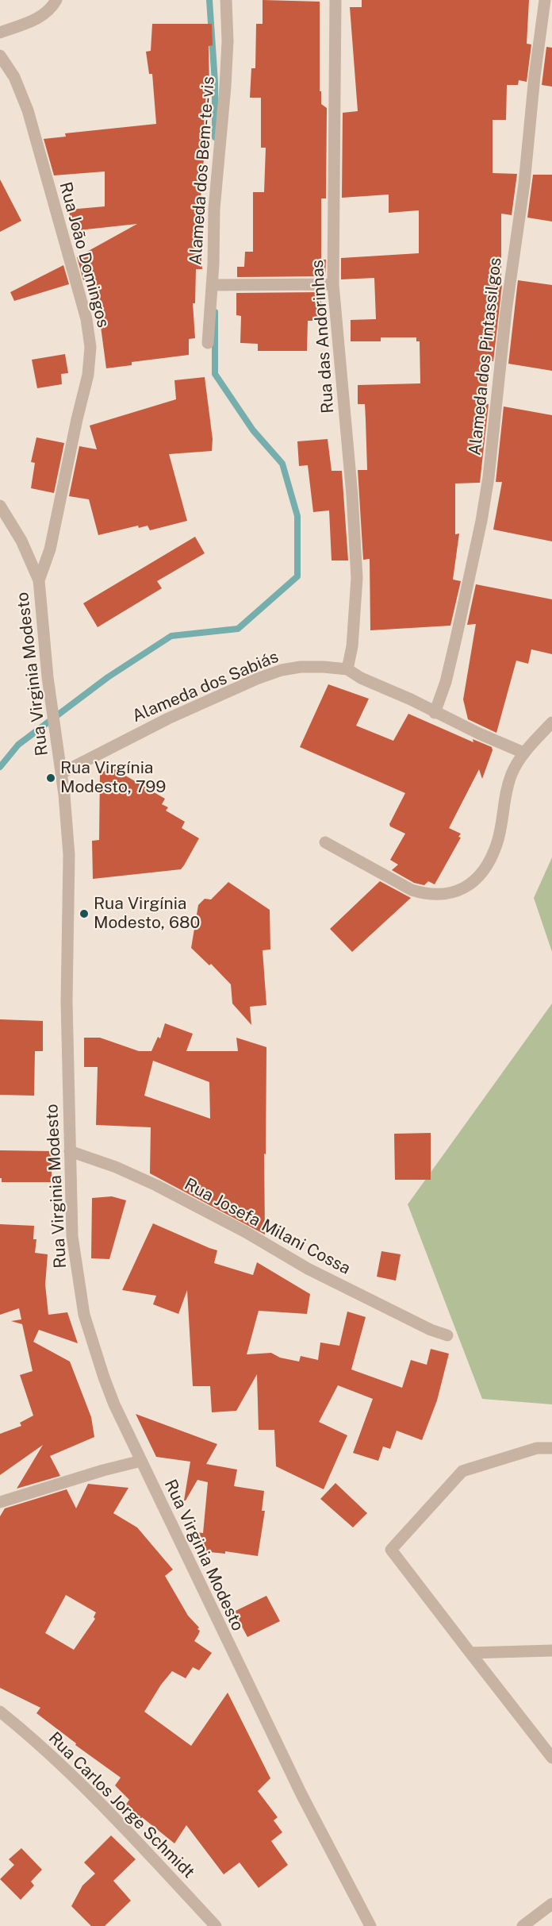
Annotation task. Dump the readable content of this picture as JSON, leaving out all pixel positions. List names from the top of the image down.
{
  "streets": {
    "street": [
      "Alameda dos Bem-te-vis",
      "Rua João Domingos",
      "Rua das Andorinhas",
      "Alameda dos Pintassilgos",
      "Rua Virginia Modesto",
      "Alameda dos Sabiás",
      "Rua Josefa Milani Cossa",
      "Rua Carlos Jorge Schmidt"
    ]
  },
  "crossings": [
    ["Rua João Domingos", "Rua Virginia Modesto"],
    ["Rua das Andorinhas", "Alameda dos Sabiás"],
    ["Alameda dos Pintassilgos", "Alameda dos Sabiás"],
    ["Rua Virginia Modesto", "Alameda dos Sabiás"],
    ["Rua Virginia Modesto", "Rua Josefa Milani Cossa"]
  ],
  "places": ["Rua Virgínia Modesto, 799", "Rua Virgínia Modesto, 680"]
}
